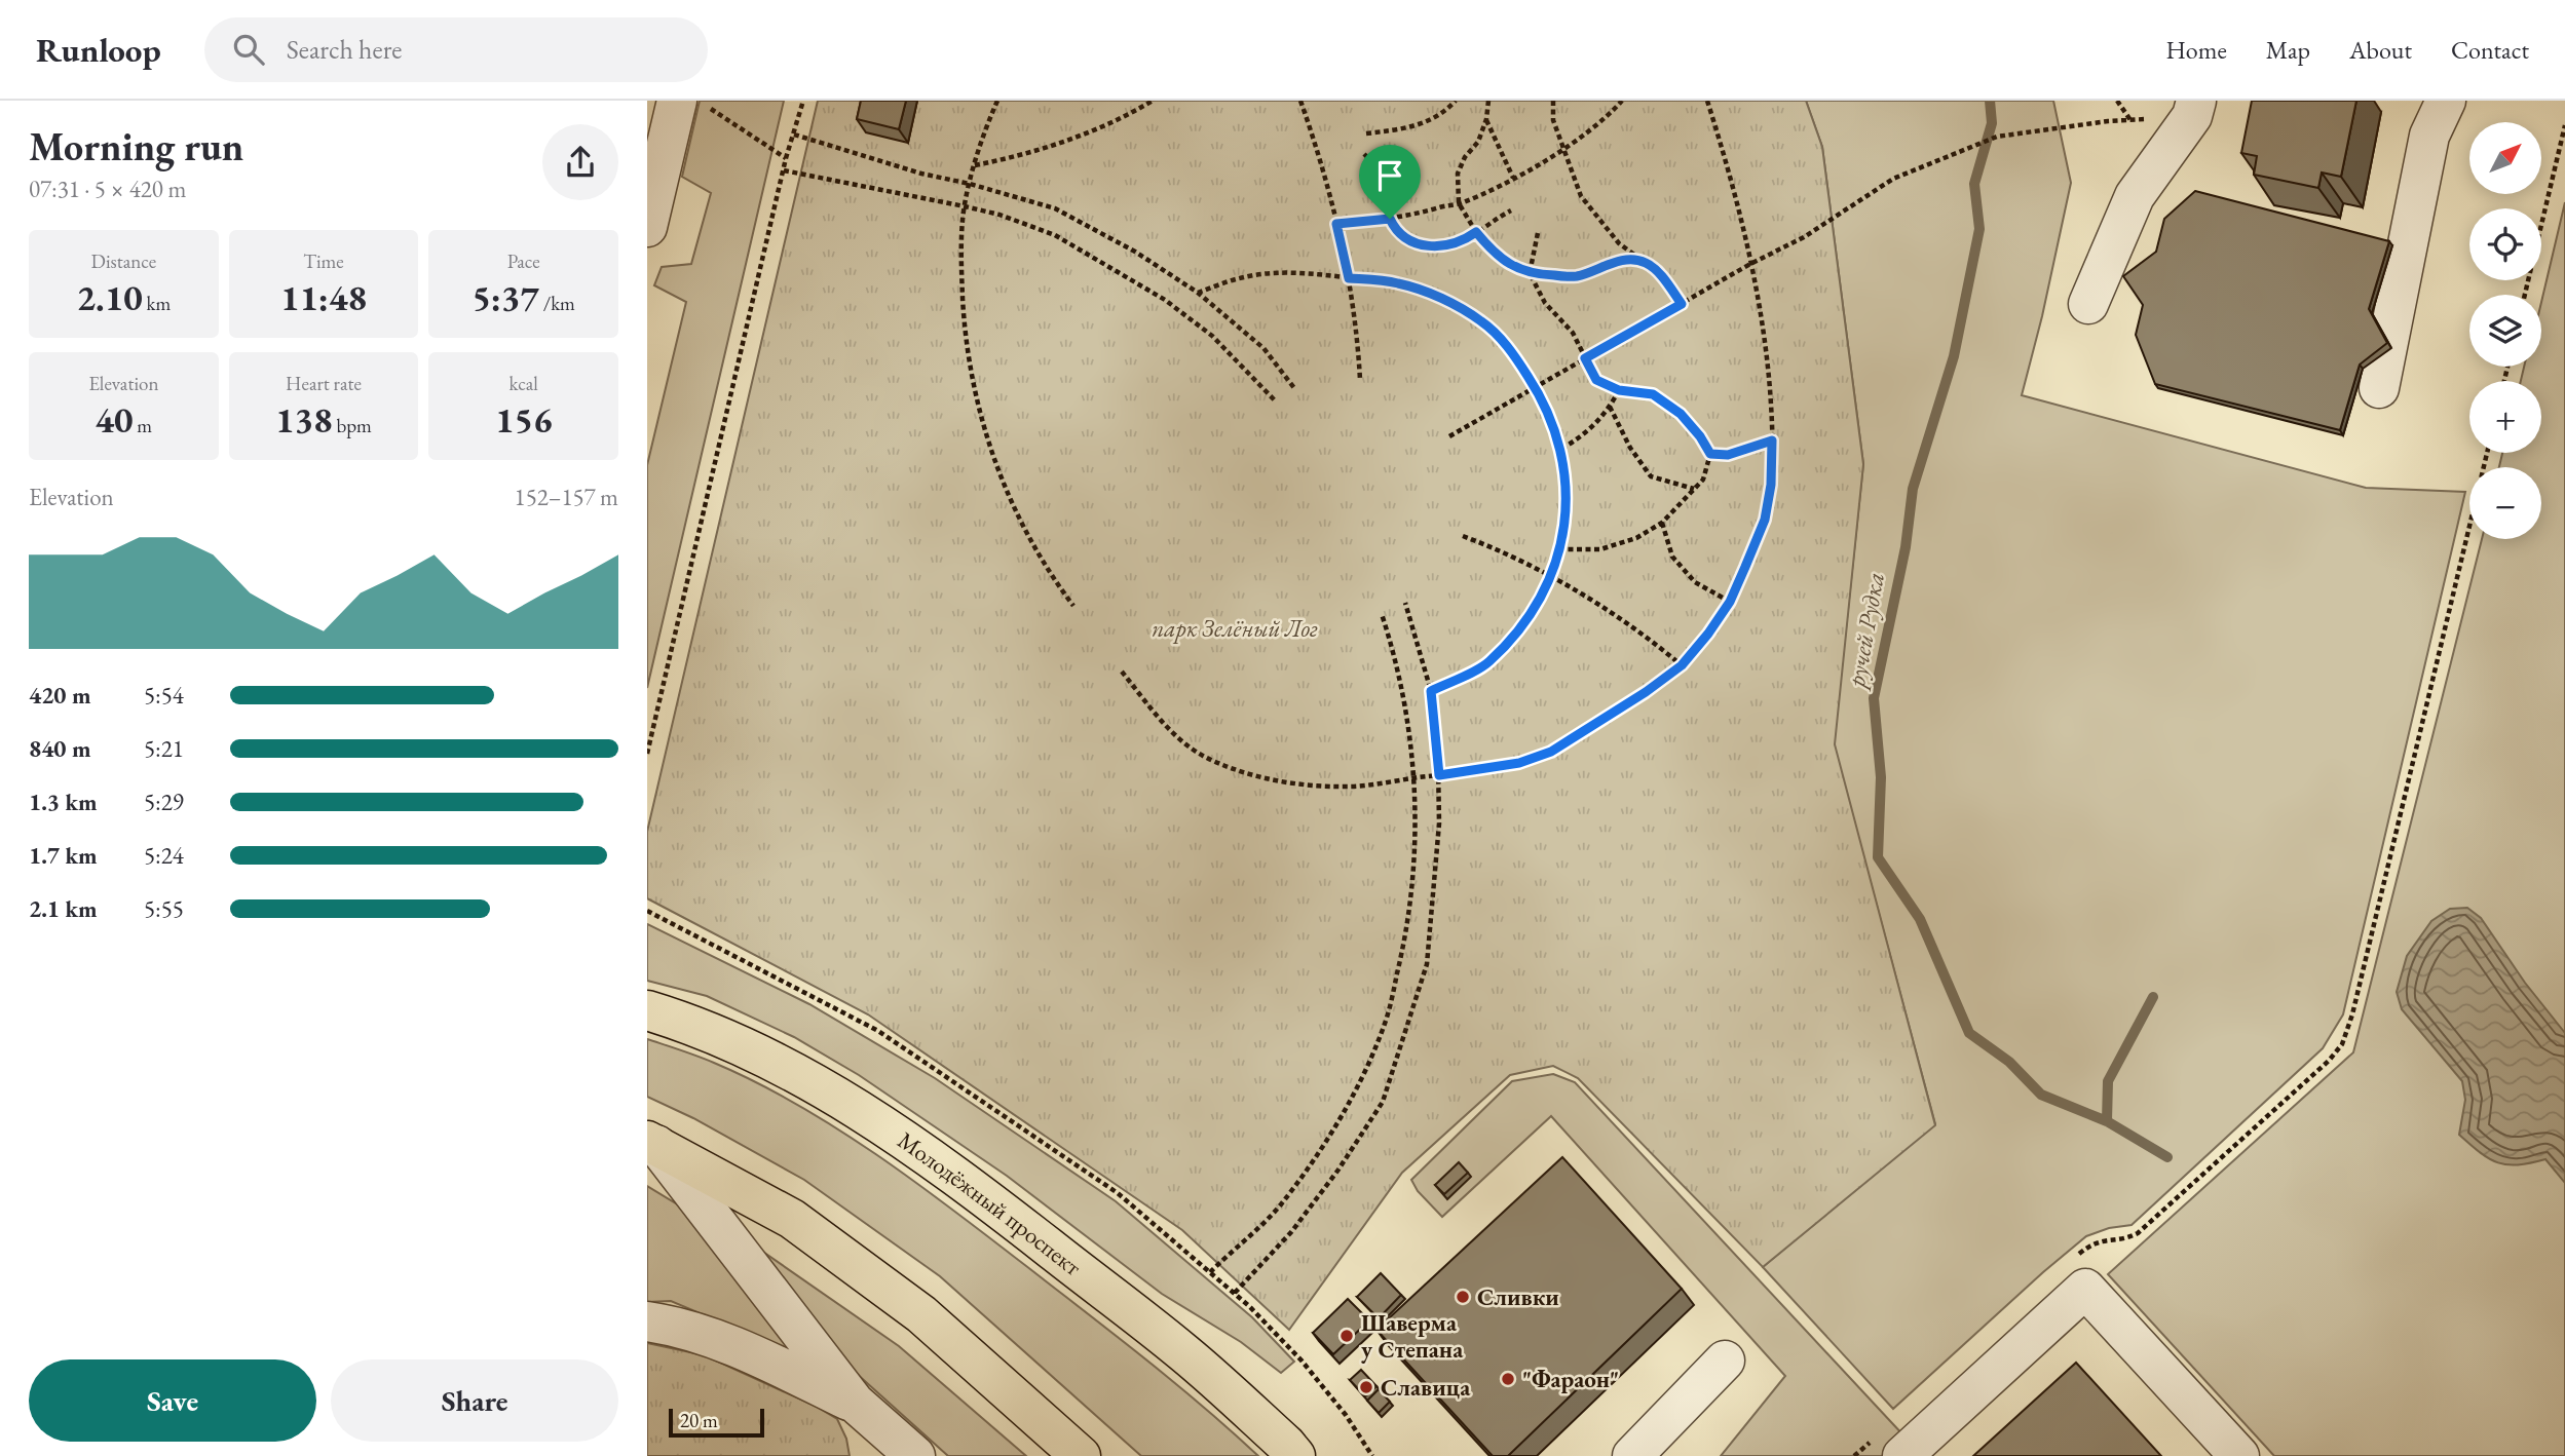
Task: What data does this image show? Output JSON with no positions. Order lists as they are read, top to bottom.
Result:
{
  "streets": {
    "main road": ["Молодёжный проспект"]
  },
  "water": ["ручей Рудка"],
  "parks": ["парк Зелёный Лог"],
  "places": [
    "Сливки",
    "Шаверма у Степана",
    "\"Фараон\"",
    "Славица"
  ],
  "scale_bar": "20 m",
  "north": "top right",
  "page": {
    "header": "Runloop",
    "search": "Search here",
    "nav": [
      "Home",
      "Map",
      "About",
      "Contact"
    ],
    "heading": ["Morning run", "07:31 · 5 × 420 m"],
    "map_buttons": ["+", "−"],
    "stats": [
      ["Distance", "2.10 km"],
      ["Time", "11:48"],
      ["Pace", "5:37 /km"],
      ["Elevation", "40 m"],
      ["Heart rate", "138 bpm"],
      ["kcal", "156"]
    ],
    "chart": ["Elevation", "152–157 m"],
    "list": [
      {
        "name": "420 m",
        "note": "5:54"
      },
      {
        "name": "840 m",
        "note": "5:21"
      },
      {
        "name": "1.3 km",
        "note": "5:29"
      },
      {
        "name": "1.7 km",
        "note": "5:24"
      },
      {
        "name": "2.1 km",
        "note": "5:55"
      }
    ],
    "buttons": ["Save", "Share"],
    "scale": "20 m"
  }
}
